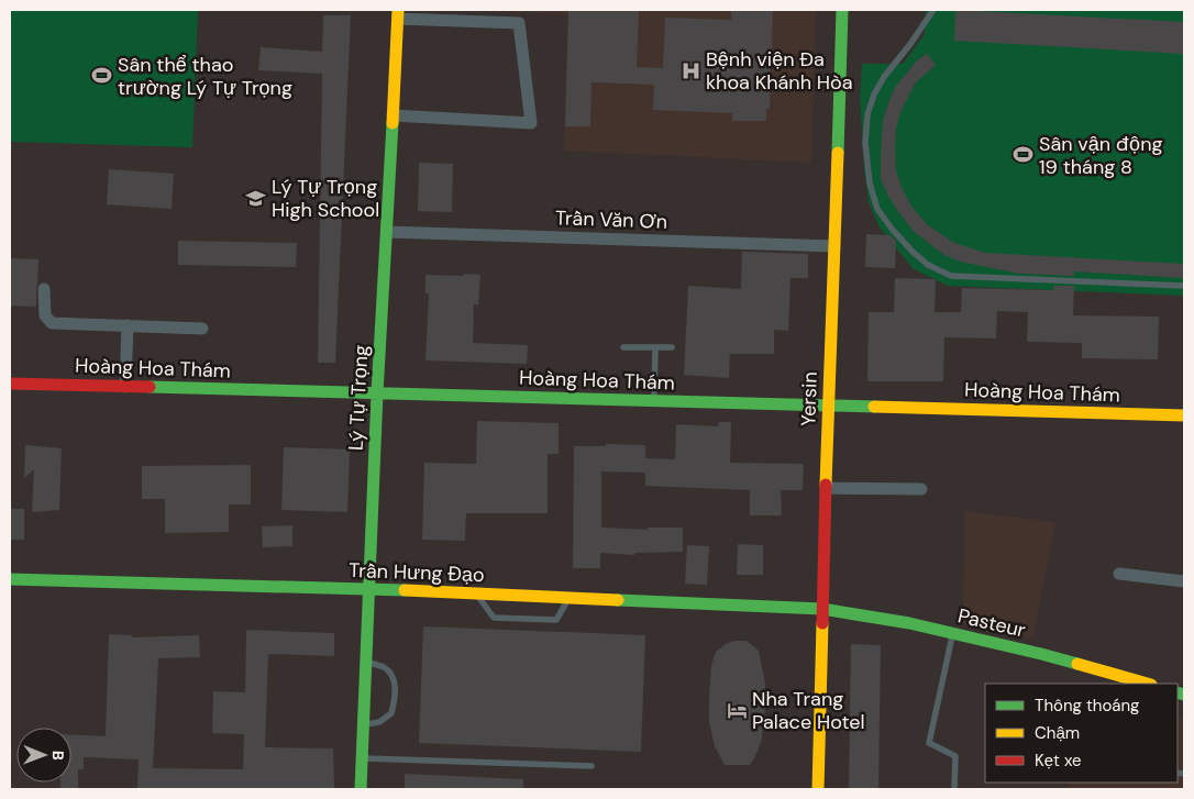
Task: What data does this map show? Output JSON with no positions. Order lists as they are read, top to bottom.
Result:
{
  "streets": {
    "street": [
      "Trần Văn Ơn",
      "Hoàng Hoa Thám",
      "Lý Tự Trọng",
      "Yersin",
      "Trần Hưng Đạo",
      "Pasteur"
    ]
  },
  "crossings": [
    ["Trần Văn Ơn", "Lý Tự Trọng"],
    ["Trần Văn Ơn", "Yersin"],
    ["Hoàng Hoa Thám", "Lý Tự Trọng"],
    ["Hoàng Hoa Thám", "Yersin"],
    ["Lý Tự Trọng", "Trần Hưng Đạo"],
    ["Yersin", "Trần Hưng Đạo"],
    ["Yersin", "Pasteur"],
    ["Trần Hưng Đạo", "Pasteur"]
  ],
  "places": {
    "hospital": ["Bệnh viện Đa khoa Khánh Hòa"],
    "sports": ["Sân thể thao trường Lý Tự Trọng", "Sân vận động 19 tháng 8"],
    "school or university": ["Lý Tự Trọng High School"],
    "hotel": ["Nha Trang Palace Hotel"]
  },
  "legend": ["Thông thoáng", "Chậm", "Kẹt xe"],
  "north": "right"
}
